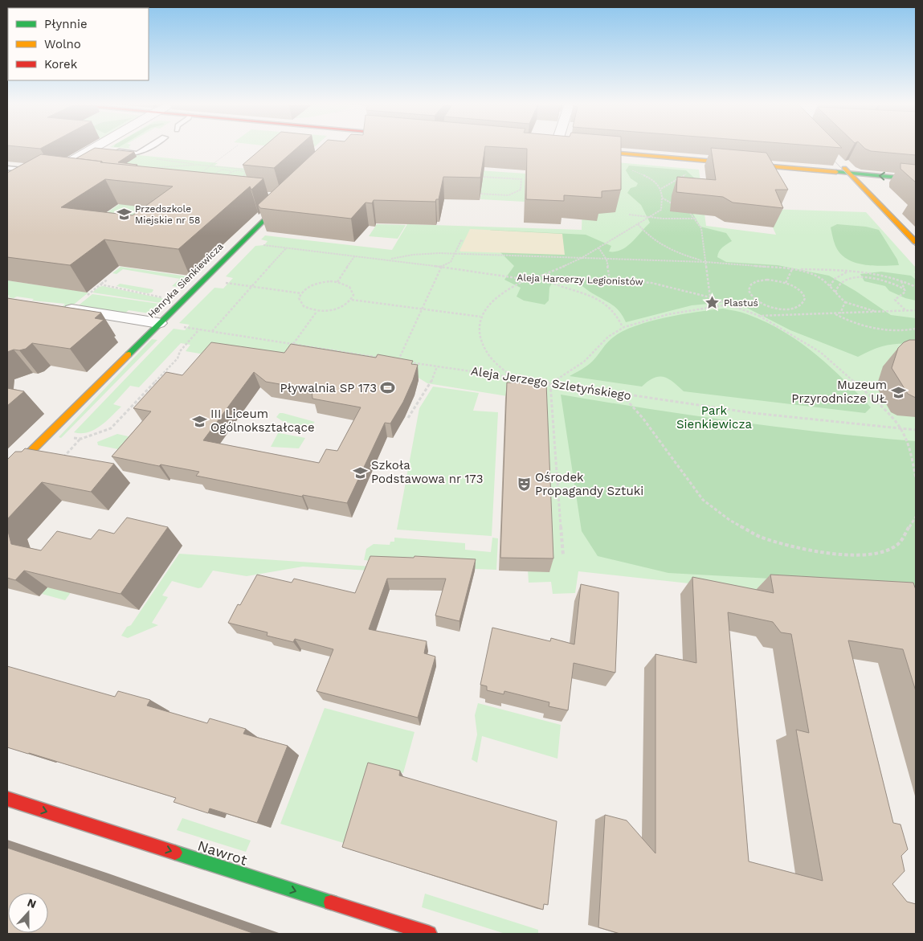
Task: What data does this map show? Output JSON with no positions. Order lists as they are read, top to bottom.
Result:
{
  "streets": {
    "street": ["Henryka Sienkiewicza", "Nawrot"],
    "path": ["Aleja Harcerzy Legionistów", "Aleja Jerzego Szletyńskiego"]
  },
  "crossings": [
    ["Aleja Harcerzy Legionistów", "Henryka Sienkiewicza"],
    ["Aleja Harcerzy Legionistów", "Aleja Jerzego Szletyńskiego"]
  ],
  "one_way": ["Nawrot"],
  "parks": ["Park Sienkiewicza"],
  "places": {
    "school or university": [
      "Przedszkole Miejskie nr 58",
      "Muzeum Przyrodnicze UŁ",
      "III Liceum Ogólnokształcące",
      "Szkoła Podstawowa nr 173"
    ],
    "place": ["Plastuś"],
    "sports": ["Pływalnia SP 173"],
    "theatre": ["Ośrodek Propagandy Sztuki"]
  },
  "legend": ["Płynnie", "Wolno", "Korek"],
  "north": "top"
}
